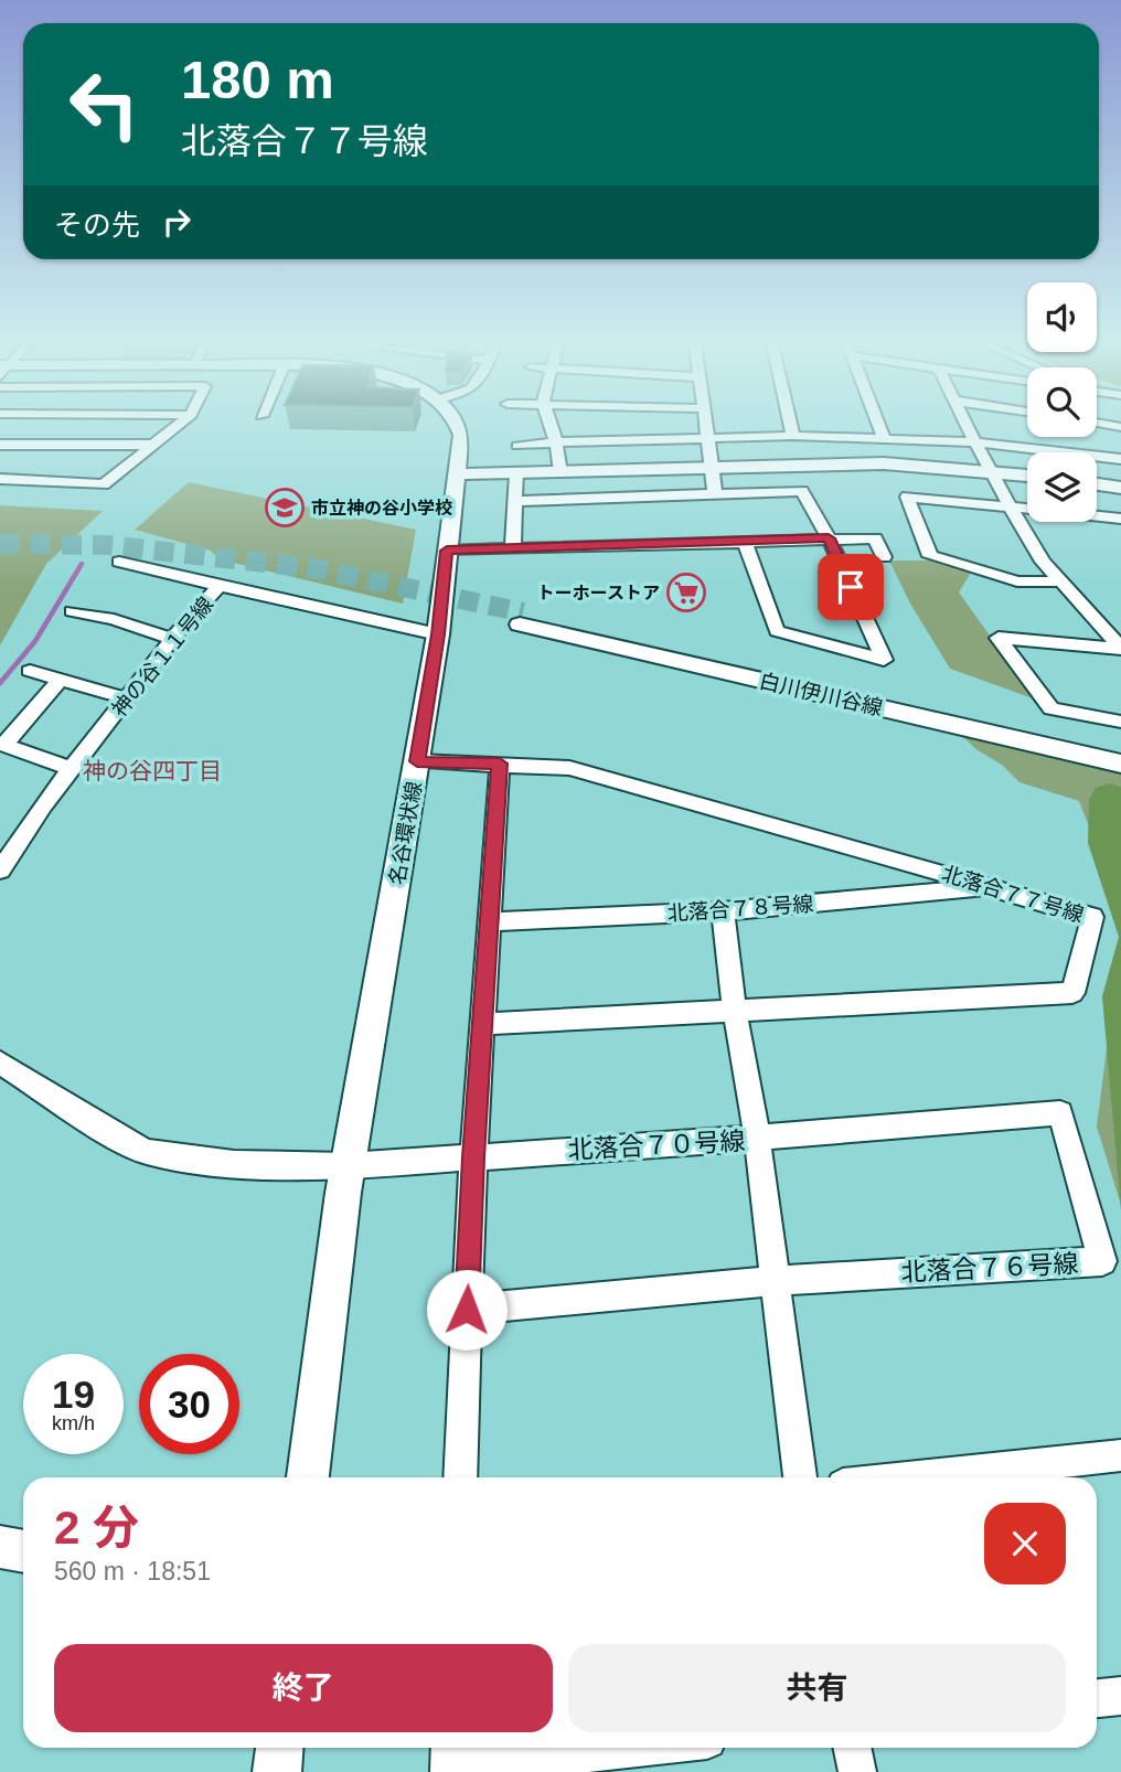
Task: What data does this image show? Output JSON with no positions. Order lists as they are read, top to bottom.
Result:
{
  "streets": {
    "street": [
      "神の谷１１号線",
      "白川伊川谷線",
      "名谷環状線",
      "北落合７７号線",
      "北落合７８号線",
      "北落合７０号線",
      "北落合７６号線"
    ]
  },
  "crossings": [
    ["神の谷１１号線", "名谷環状線"],
    ["名谷環状線", "北落合７７号線"],
    ["名谷環状線", "北落合７０号線"],
    ["北落合７７号線", "北落合７８号線"],
    ["北落合７０号線", "北落合７６号線"]
  ],
  "districts": ["神の谷四丁目"],
  "places": {
    "school or university": ["市立神の谷小学校"],
    "supermarket": ["トーホーストア"]
  },
  "page": {
    "turn": ["180 m", "北落合７７号線"],
    "then": "その先",
    "speed": "19 km/h",
    "limit": "30",
    "heading": ["2 分", "560 m · 18:51"],
    "buttons": ["終了", "共有"]
  }
}
